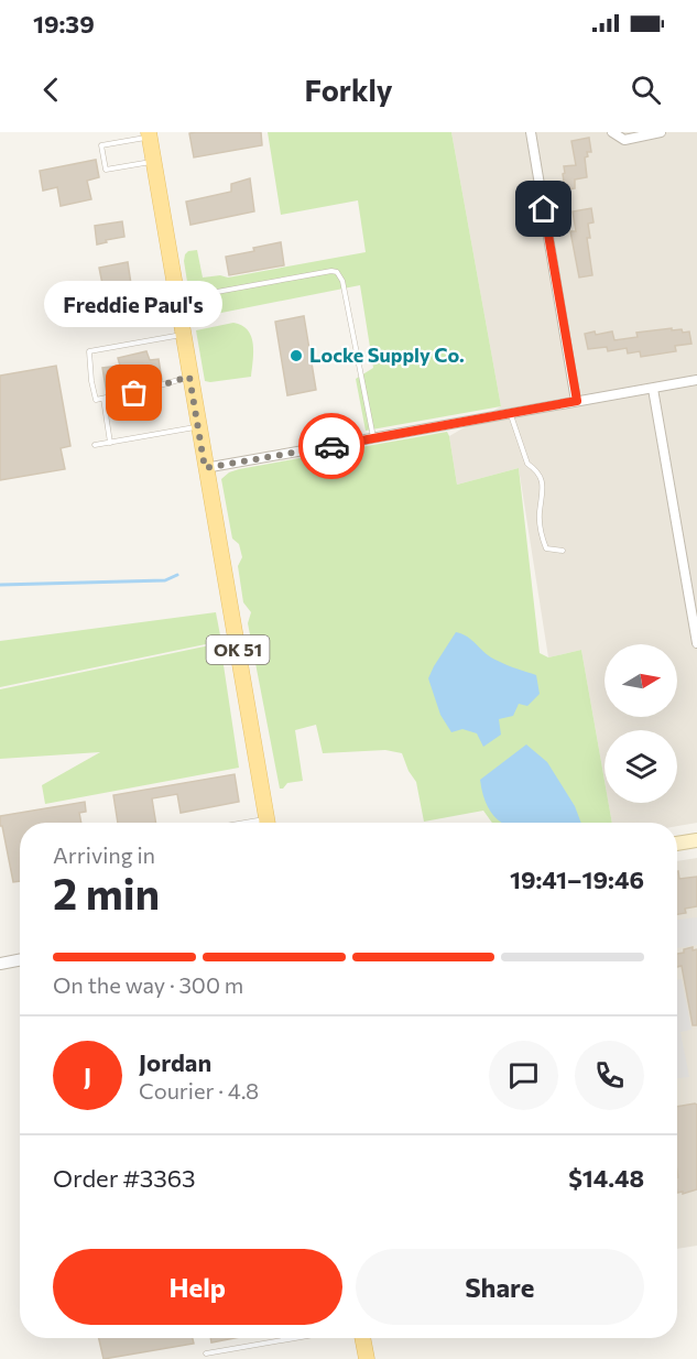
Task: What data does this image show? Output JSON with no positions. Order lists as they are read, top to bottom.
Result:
{
  "streets": {
    "main road": ["OK 51"]
  },
  "places": ["Locke Supply Co.", "Freddie Paul's"],
  "north": "right",
  "page": {
    "status": "19:39",
    "header": "Forkly",
    "bubble": "Freddie Paul's",
    "heading": ["2 min", "Arriving in", "19:41–19:46"],
    "panel": [
      "Jordan",
      "Courier · 4.8",
      "Order #3363",
      "$14.48"
    ],
    "bar": "On the way · 300 m",
    "round": "J",
    "buttons": ["Help", "Share"]
  }
}
